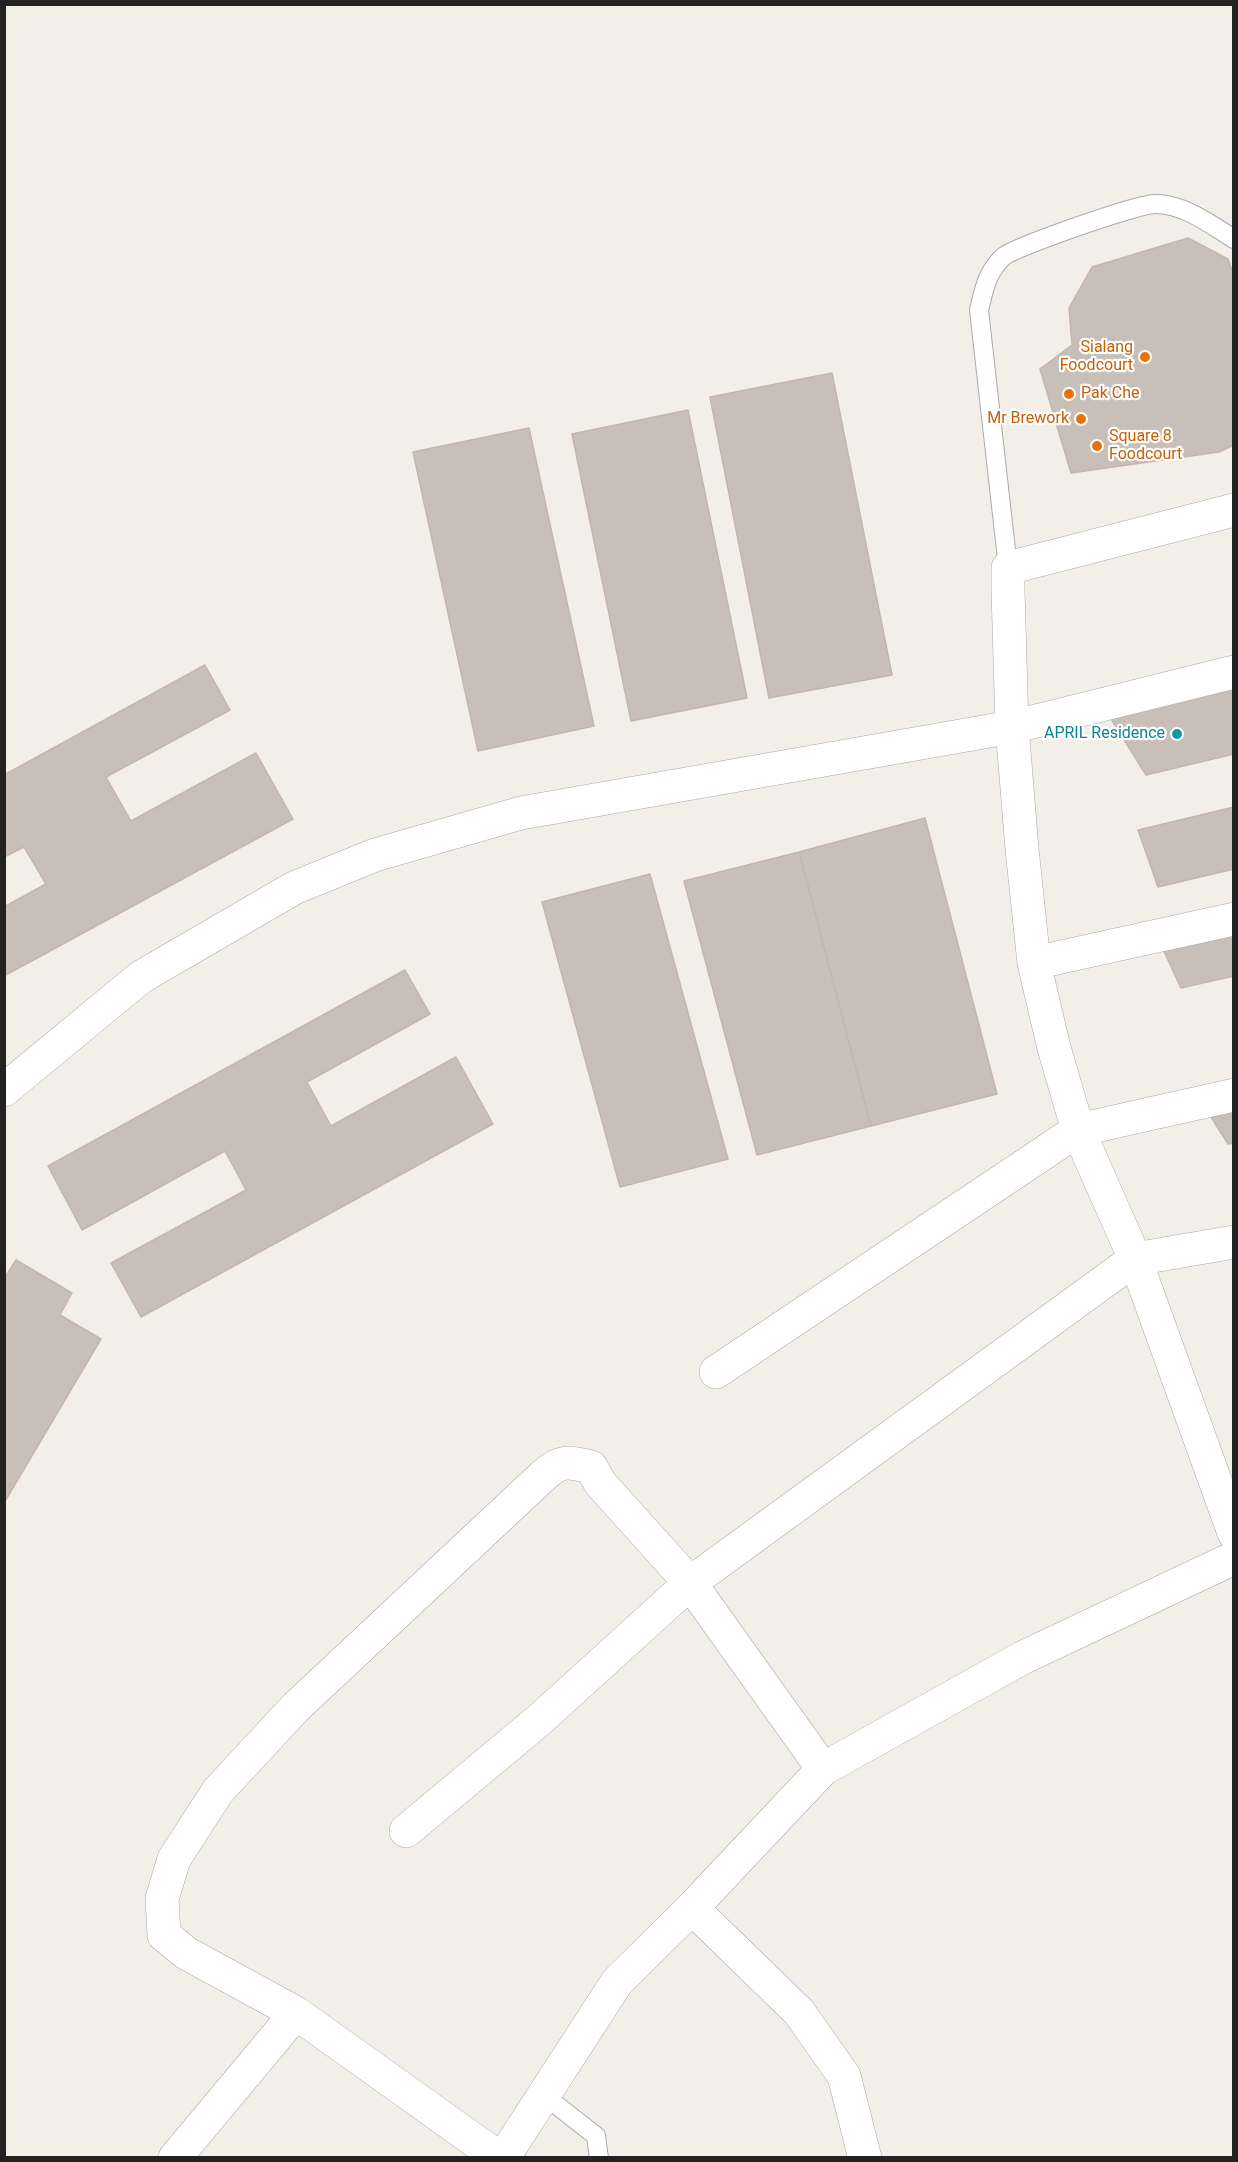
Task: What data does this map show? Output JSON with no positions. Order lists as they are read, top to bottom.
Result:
{
  "places": [
    "Sialang Foodcourt",
    "Pak Che",
    "Mr Brework",
    "Square 8 Foodcourt",
    "APRIL Residence"
  ]
}
